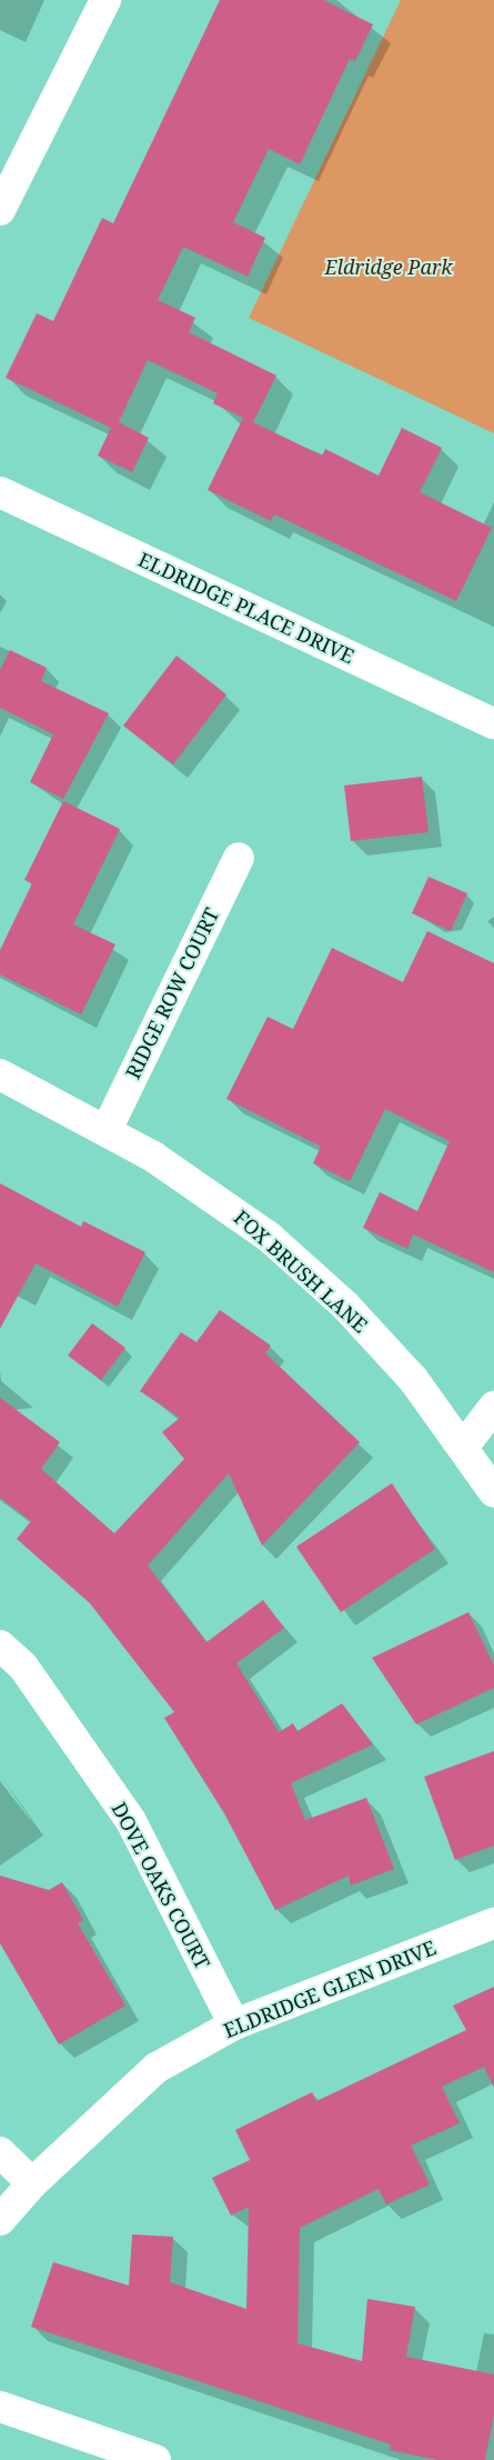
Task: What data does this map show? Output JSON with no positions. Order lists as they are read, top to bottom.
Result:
{
  "streets": {
    "street": [
      "ELDRIDGE PLACE DRIVE",
      "RIDGE ROW COURT",
      "FOX BRUSH LANE",
      "DOVE OAKS COURT",
      "ELDRIDGE GLEN DRIVE"
    ]
  },
  "crossings": [
    ["RIDGE ROW COURT", "FOX BRUSH LANE"],
    ["DOVE OAKS COURT", "ELDRIDGE GLEN DRIVE"]
  ],
  "parks": ["Eldridge Park"]
}
